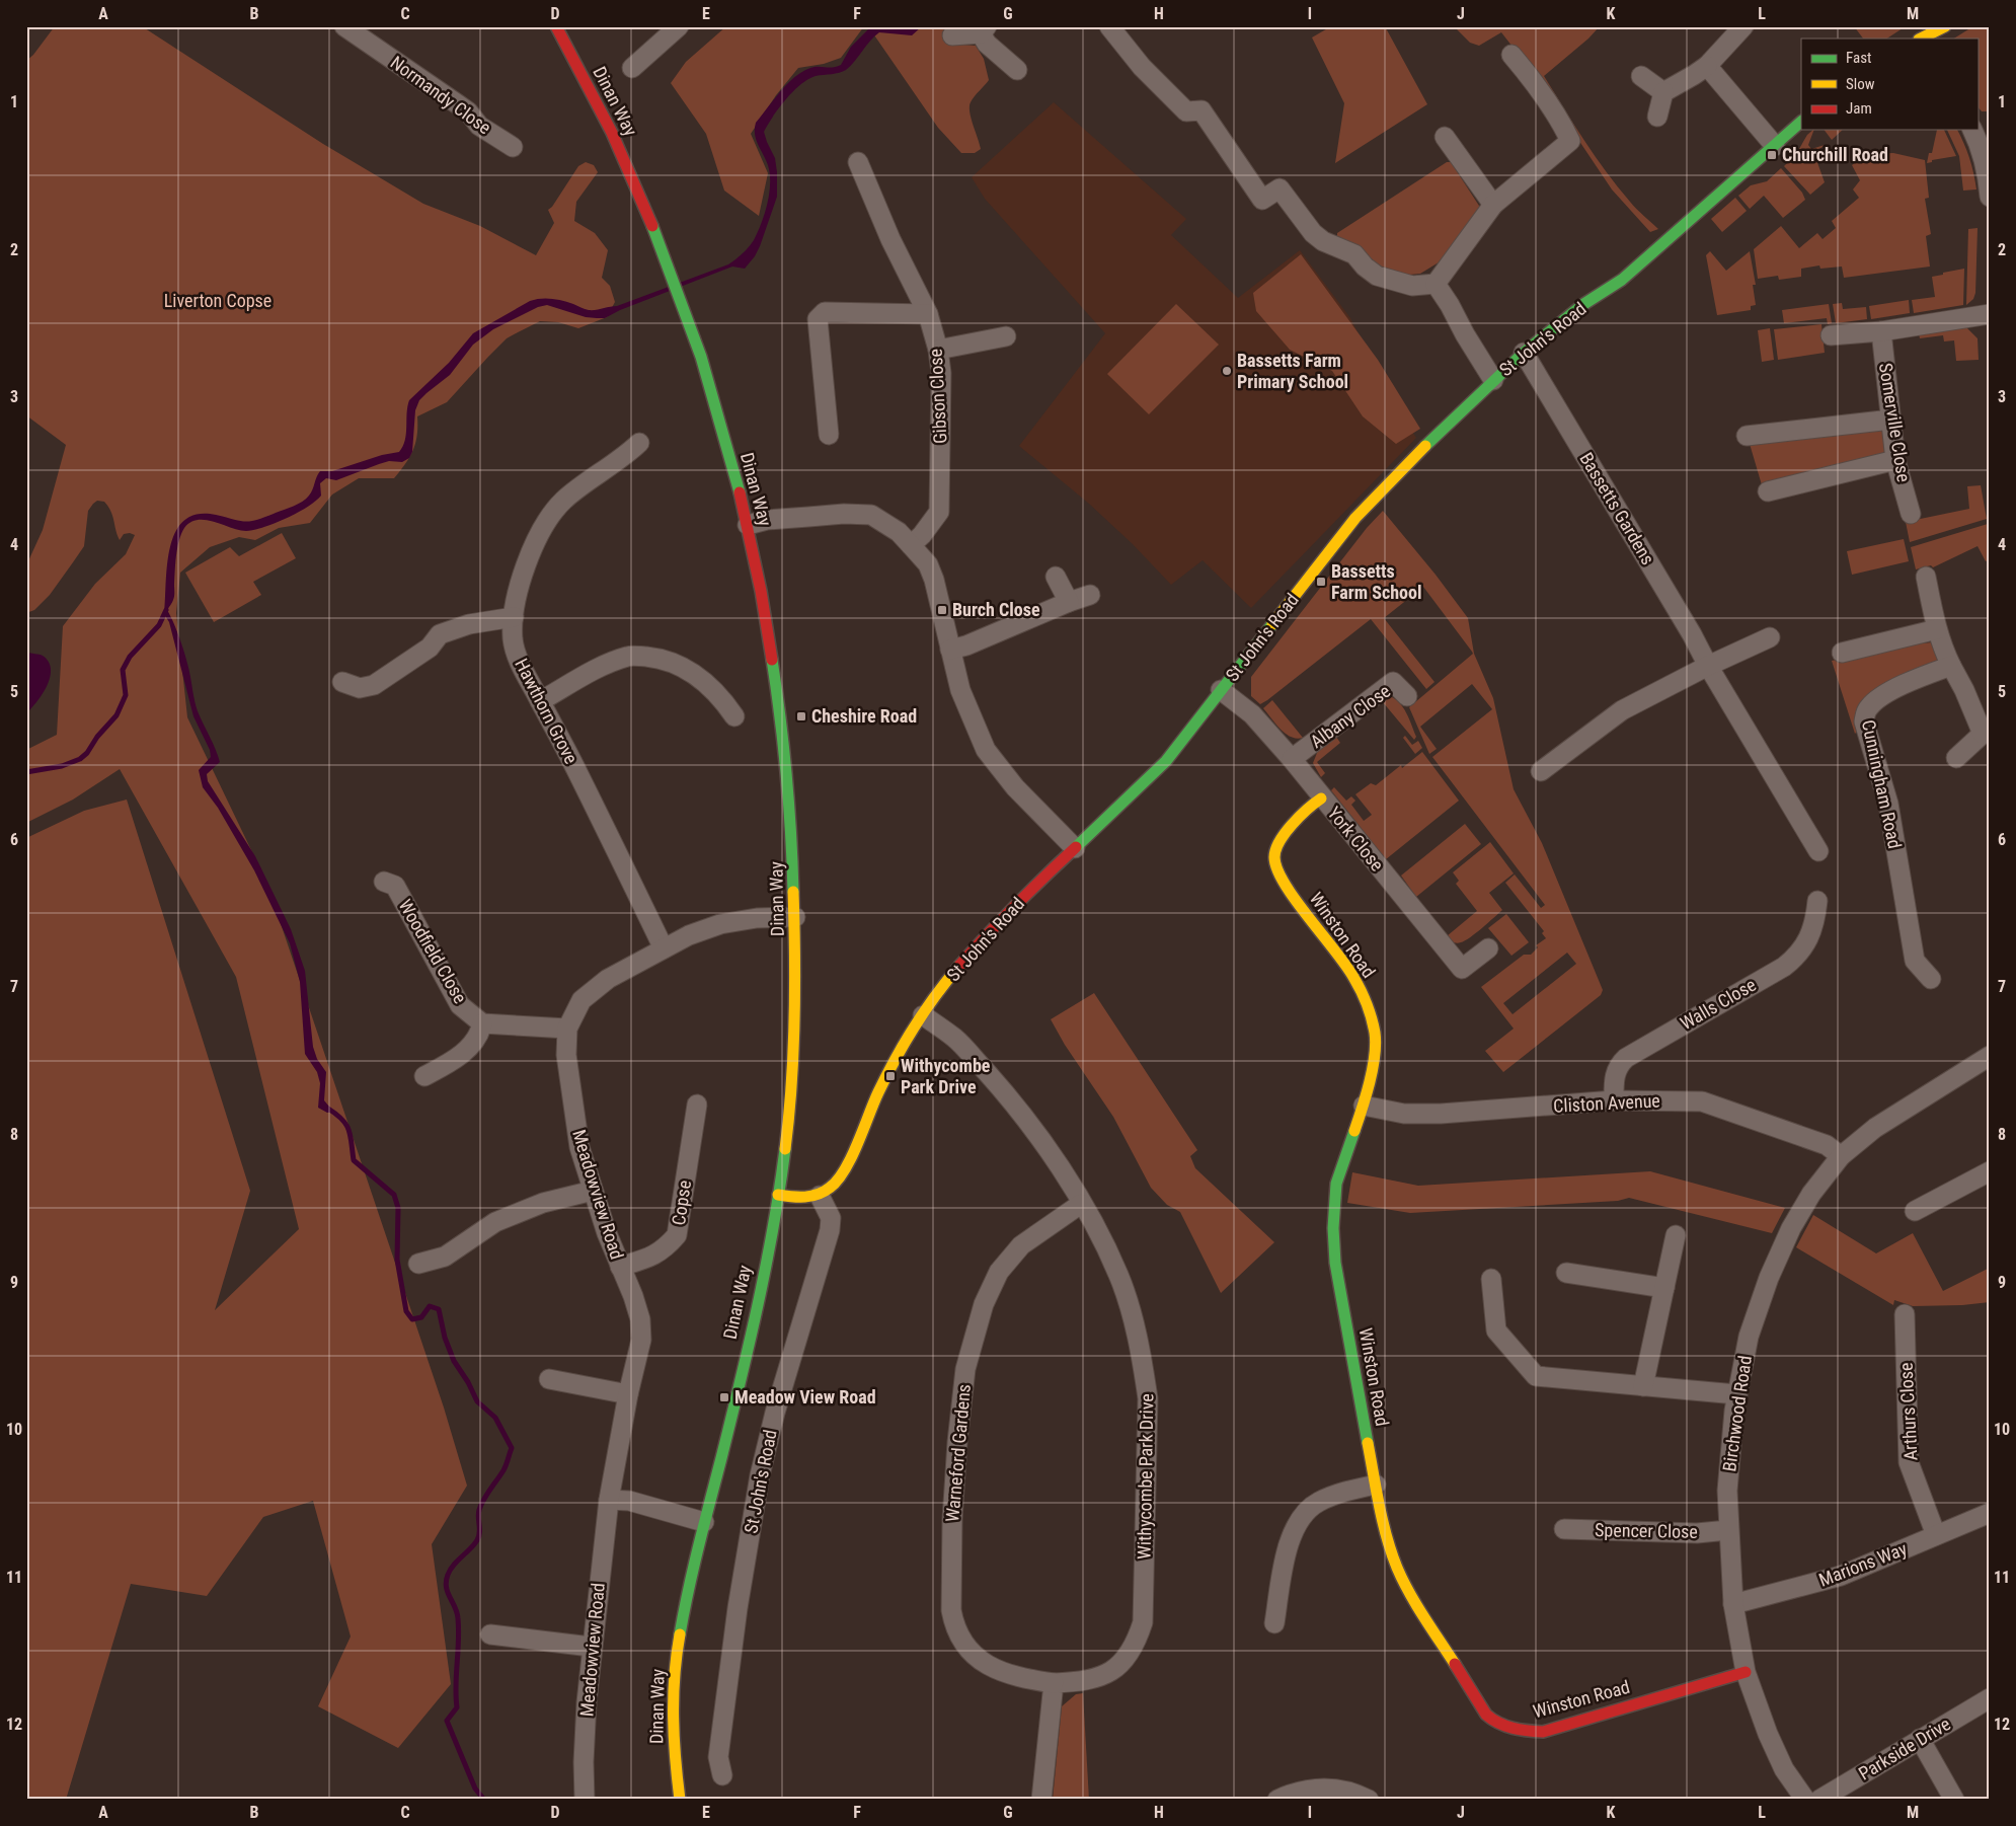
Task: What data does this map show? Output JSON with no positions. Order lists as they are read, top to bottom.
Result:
{
  "streets": {
    "street": [
      "Normandy Close",
      "Dinan Way",
      "St John's Road",
      "Gibson Close",
      "Somerville Close",
      "Bassetts Gardens",
      "Hawthorn Grove",
      "Albany Close",
      "Cunningham Road",
      "York Close",
      "Winston Road",
      "Woodfield Close",
      "Walls Close",
      "Cliston Avenue",
      "Meadowview Road",
      "Copse",
      "Arthurs Close",
      "Birchwood Road",
      "Warneford Gardens",
      "Withycombe Park Drive",
      "Spencer Close",
      "Marions Way",
      "Parkside Drive"
    ]
  },
  "crossings": [
    ["Dinan Way", "Meadowview Road"],
    ["St John's Road", "Bassetts Gardens"],
    ["St John's Road", "York Close"],
    ["St John's Road", "Withycombe Park Drive"],
    ["Hawthorn Grove", "Meadowview Road"],
    ["Albany Close", "York Close"],
    ["York Close", "Winston Road"],
    ["Winston Road", "Cliston Avenue"],
    ["Winston Road", "Birchwood Road"],
    ["Walls Close", "Cliston Avenue"],
    ["Cliston Avenue", "Birchwood Road"],
    ["Meadowview Road", "Copse"],
    ["Arthurs Close", "Marions Way"],
    ["Birchwood Road", "Spencer Close"],
    ["Birchwood Road", "Marions Way"],
    ["Warneford Gardens", "Withycombe Park Drive"]
  ],
  "parks": ["Liverton Copse"],
  "places": {
    "transit": [
      "Churchill Road",
      "Bassetts Farm School",
      "Burch Close",
      "Cheshire Road",
      "Withycombe Park Drive",
      "Meadow View Road"
    ],
    "other": ["Bassetts Farm Primary School"]
  },
  "legend": ["Fast", "Slow", "Jam"],
  "grid": {
    "columns": [
      "A",
      "B",
      "C",
      "D",
      "E",
      "F",
      "G",
      "H",
      "I",
      "J",
      "K",
      "L",
      "M"
    ],
    "rows": [
      "1",
      "2",
      "3",
      "4",
      "5",
      "6",
      "7",
      "8",
      "9",
      "10",
      "11",
      "12"
    ]
  }
}
